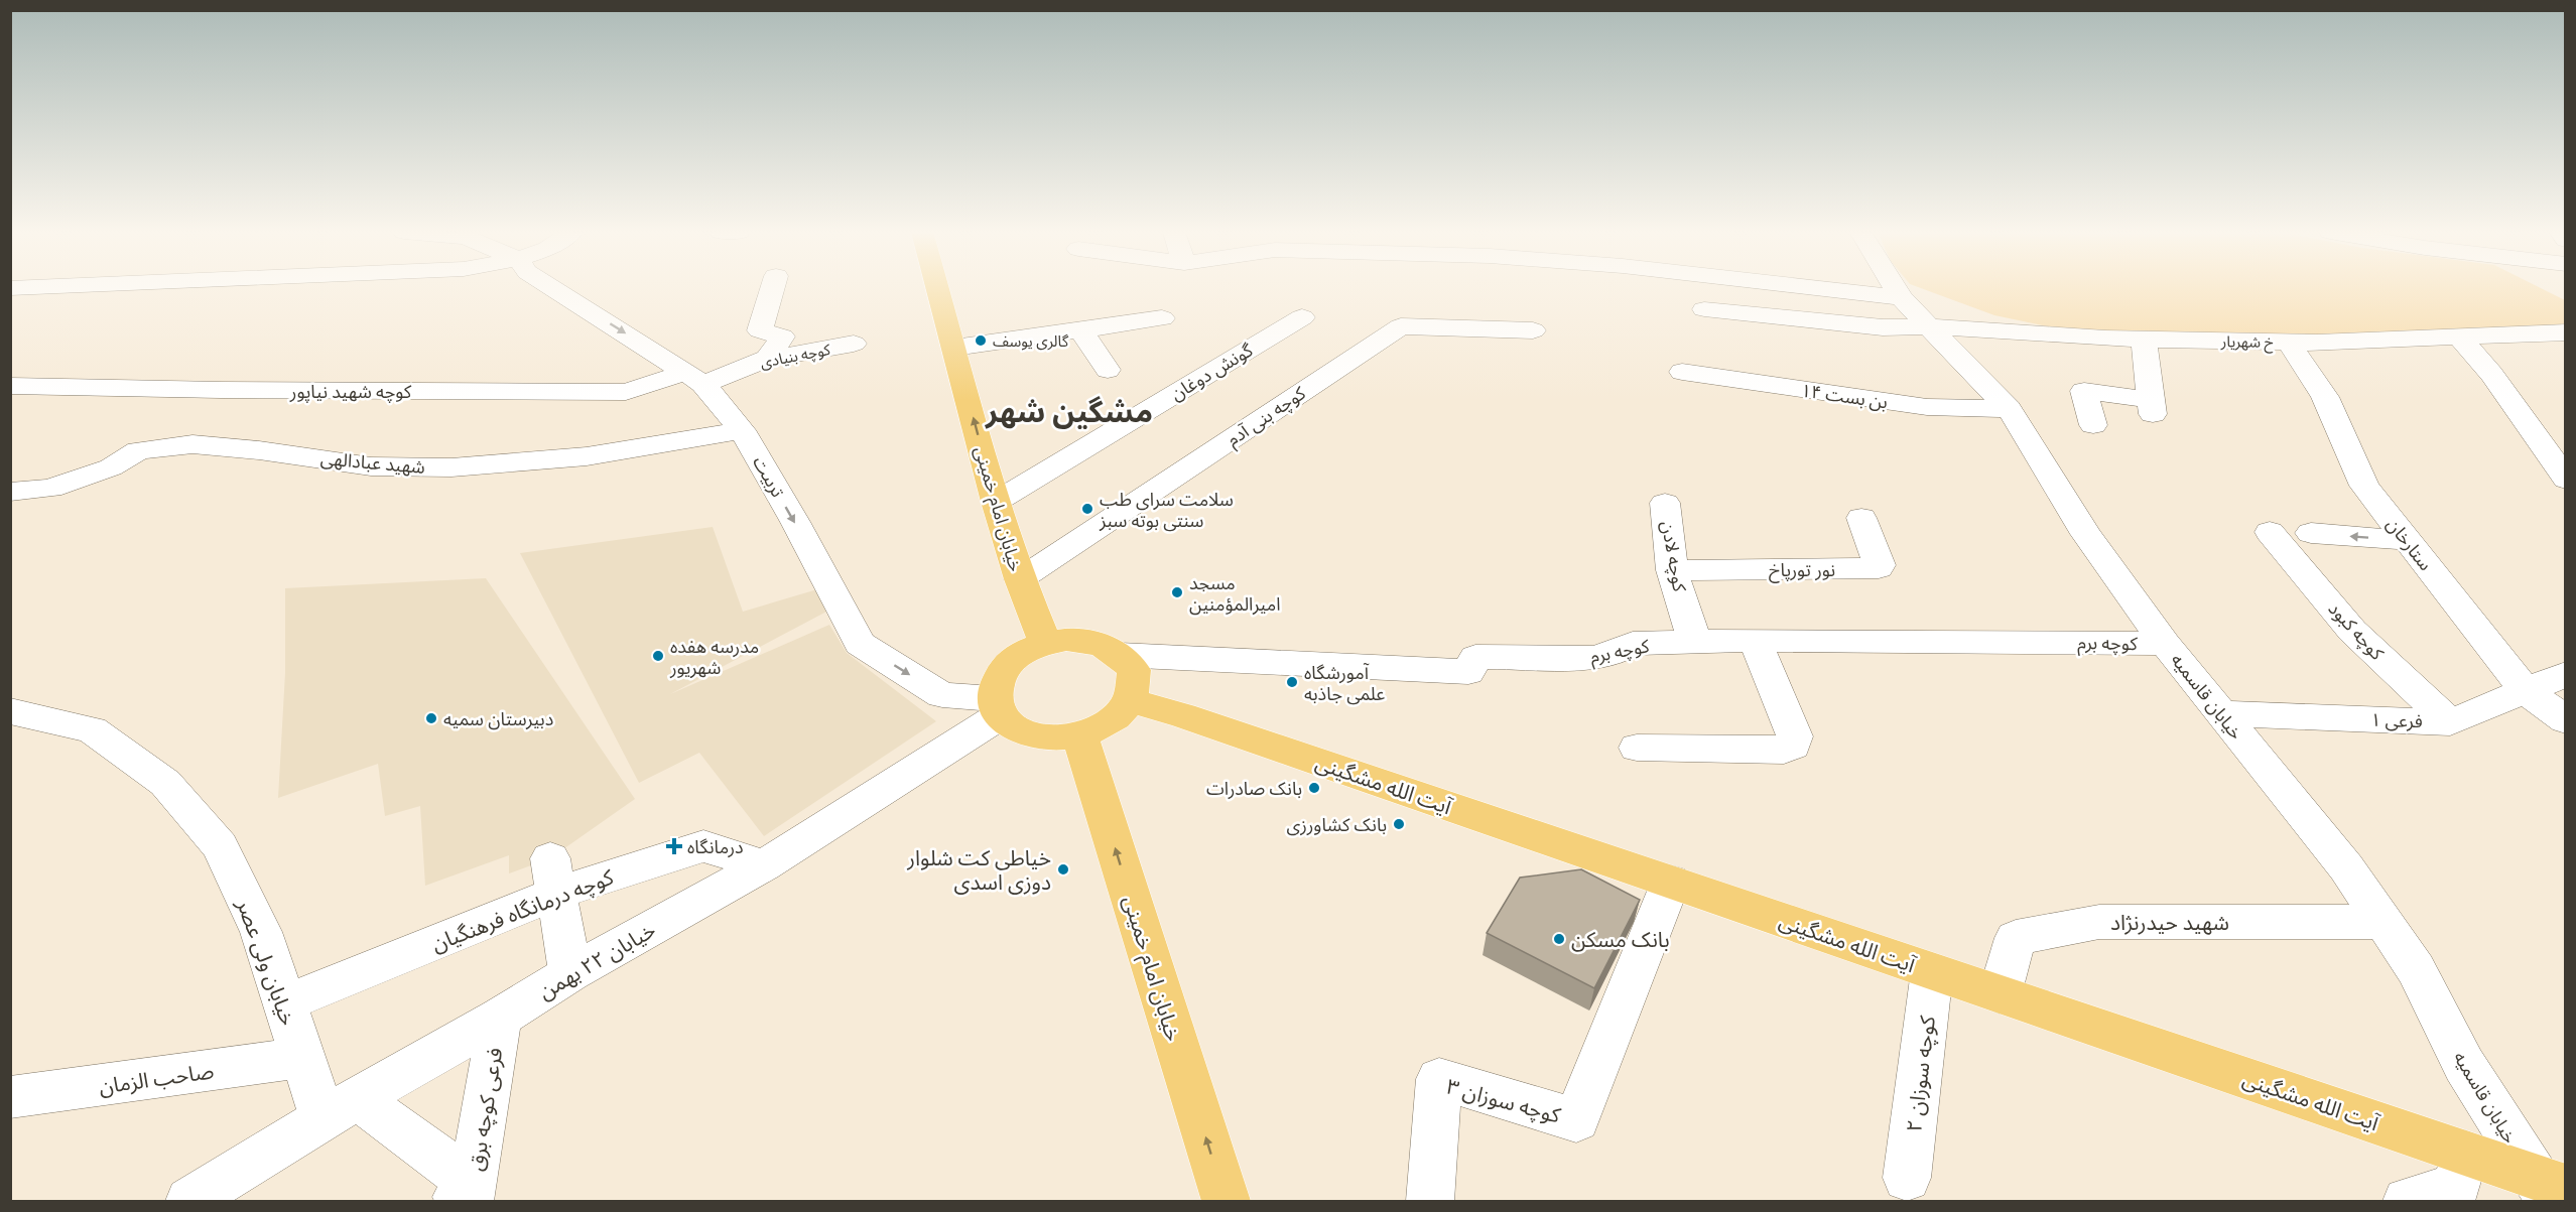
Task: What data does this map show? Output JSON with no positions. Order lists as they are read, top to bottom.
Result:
{
  "streets": {
    "main road": ["خیابان امام خمینی", "آیت الله مشگینی"],
    "street": [
      "خ شهریار",
      "کوچه بنیادی",
      "گونش دوغان",
      "کوچه شهید نیاپور",
      "بن بست ۱۴",
      "کوچه بنی آدم",
      "شهید عبادالهی",
      "تربیت",
      "ستارخان",
      "کوچه لادن",
      "نور تورپاخ",
      "کوچه کبود",
      "کوچه برم",
      "خیابان قاسمیه",
      "فرعی ۱",
      "کوچه درمانگاه فرهنگیان",
      "شهید حیدرنژاد",
      "خیابان ۲۲ بهمن",
      "خیابان ولی عصر",
      "کوچه سوزان ۲",
      "صاحب الزمان",
      "کوچه سوزان ۳",
      "فرعی کوچه برق"
    ]
  },
  "crossings": [
    ["خ شهریار", "ستارخان"],
    ["خ شهریار", "خیابان قاسمیه"],
    ["کوچه بنیادی", "کوچه شهید نیاپور"],
    ["کوچه بنیادی", "تربیت"],
    ["گونش دوغان", "خیابان امام خمینی"],
    ["کوچه شهید نیاپور", "تربیت"],
    ["بن بست ۱۴", "خیابان قاسمیه"],
    ["کوچه بنی آدم", "خیابان امام خمینی"],
    ["شهید عبادالهی", "تربیت"],
    ["تربیت", "خیابان امام خمینی"],
    ["تربیت", "کوچه برم"],
    ["تربیت", "آیت الله مشگینی"],
    ["تربیت", "خیابان ۲۲ بهمن"],
    ["خیابان امام خمینی", "کوچه برم"],
    ["خیابان امام خمینی", "آیت الله مشگینی"],
    ["خیابان امام خمینی", "خیابان ۲۲ بهمن"],
    ["ستارخان", "فرعی ۱"],
    ["کوچه لادن", "نور تورپاخ"],
    ["کوچه لادن", "کوچه برم"],
    ["کوچه کبود", "فرعی ۱"],
    ["کوچه برم", "خیابان قاسمیه"],
    ["کوچه برم", "آیت الله مشگینی"],
    ["کوچه برم", "خیابان ۲۲ بهمن"],
    ["خیابان قاسمیه", "فرعی ۱"],
    ["خیابان قاسمیه", "آیت الله مشگینی"],
    ["خیابان قاسمیه", "شهید حیدرنژاد"],
    ["آیت الله مشگینی", "شهید حیدرنژاد"],
    ["آیت الله مشگینی", "خیابان ۲۲ بهمن"],
    ["آیت الله مشگینی", "کوچه سوزان ۲"],
    ["آیت الله مشگینی", "کوچه سوزان ۳"],
    ["کوچه درمانگاه فرهنگیان", "خیابان ۲۲ بهمن"],
    ["کوچه درمانگاه فرهنگیان", "خیابان ولی عصر"],
    ["خیابان ۲۲ بهمن", "خیابان ولی عصر"],
    ["خیابان ۲۲ بهمن", "فرعی کوچه برق"],
    ["خیابان ولی عصر", "صاحب الزمان"]
  ],
  "one_way": ["تربیت", "خیابان امام خمینی"],
  "districts": ["مشگین شهر"],
  "places": {
    "other": [
      "گالری یوسف",
      "سلامت سرای طب سنتی بوته سبز",
      "مسجد امیرالمؤمنین",
      "مدرسه هفده شهریور",
      "آمورشگاه علمی جاذبه",
      "دبیرستان سمیه",
      "بانک صادرات",
      "بانک کشاورزی",
      "خیاطی کت شلوار دوزی اسدی",
      "بانک مسکن"
    ],
    "health": ["درمانگاه"]
  }
}
